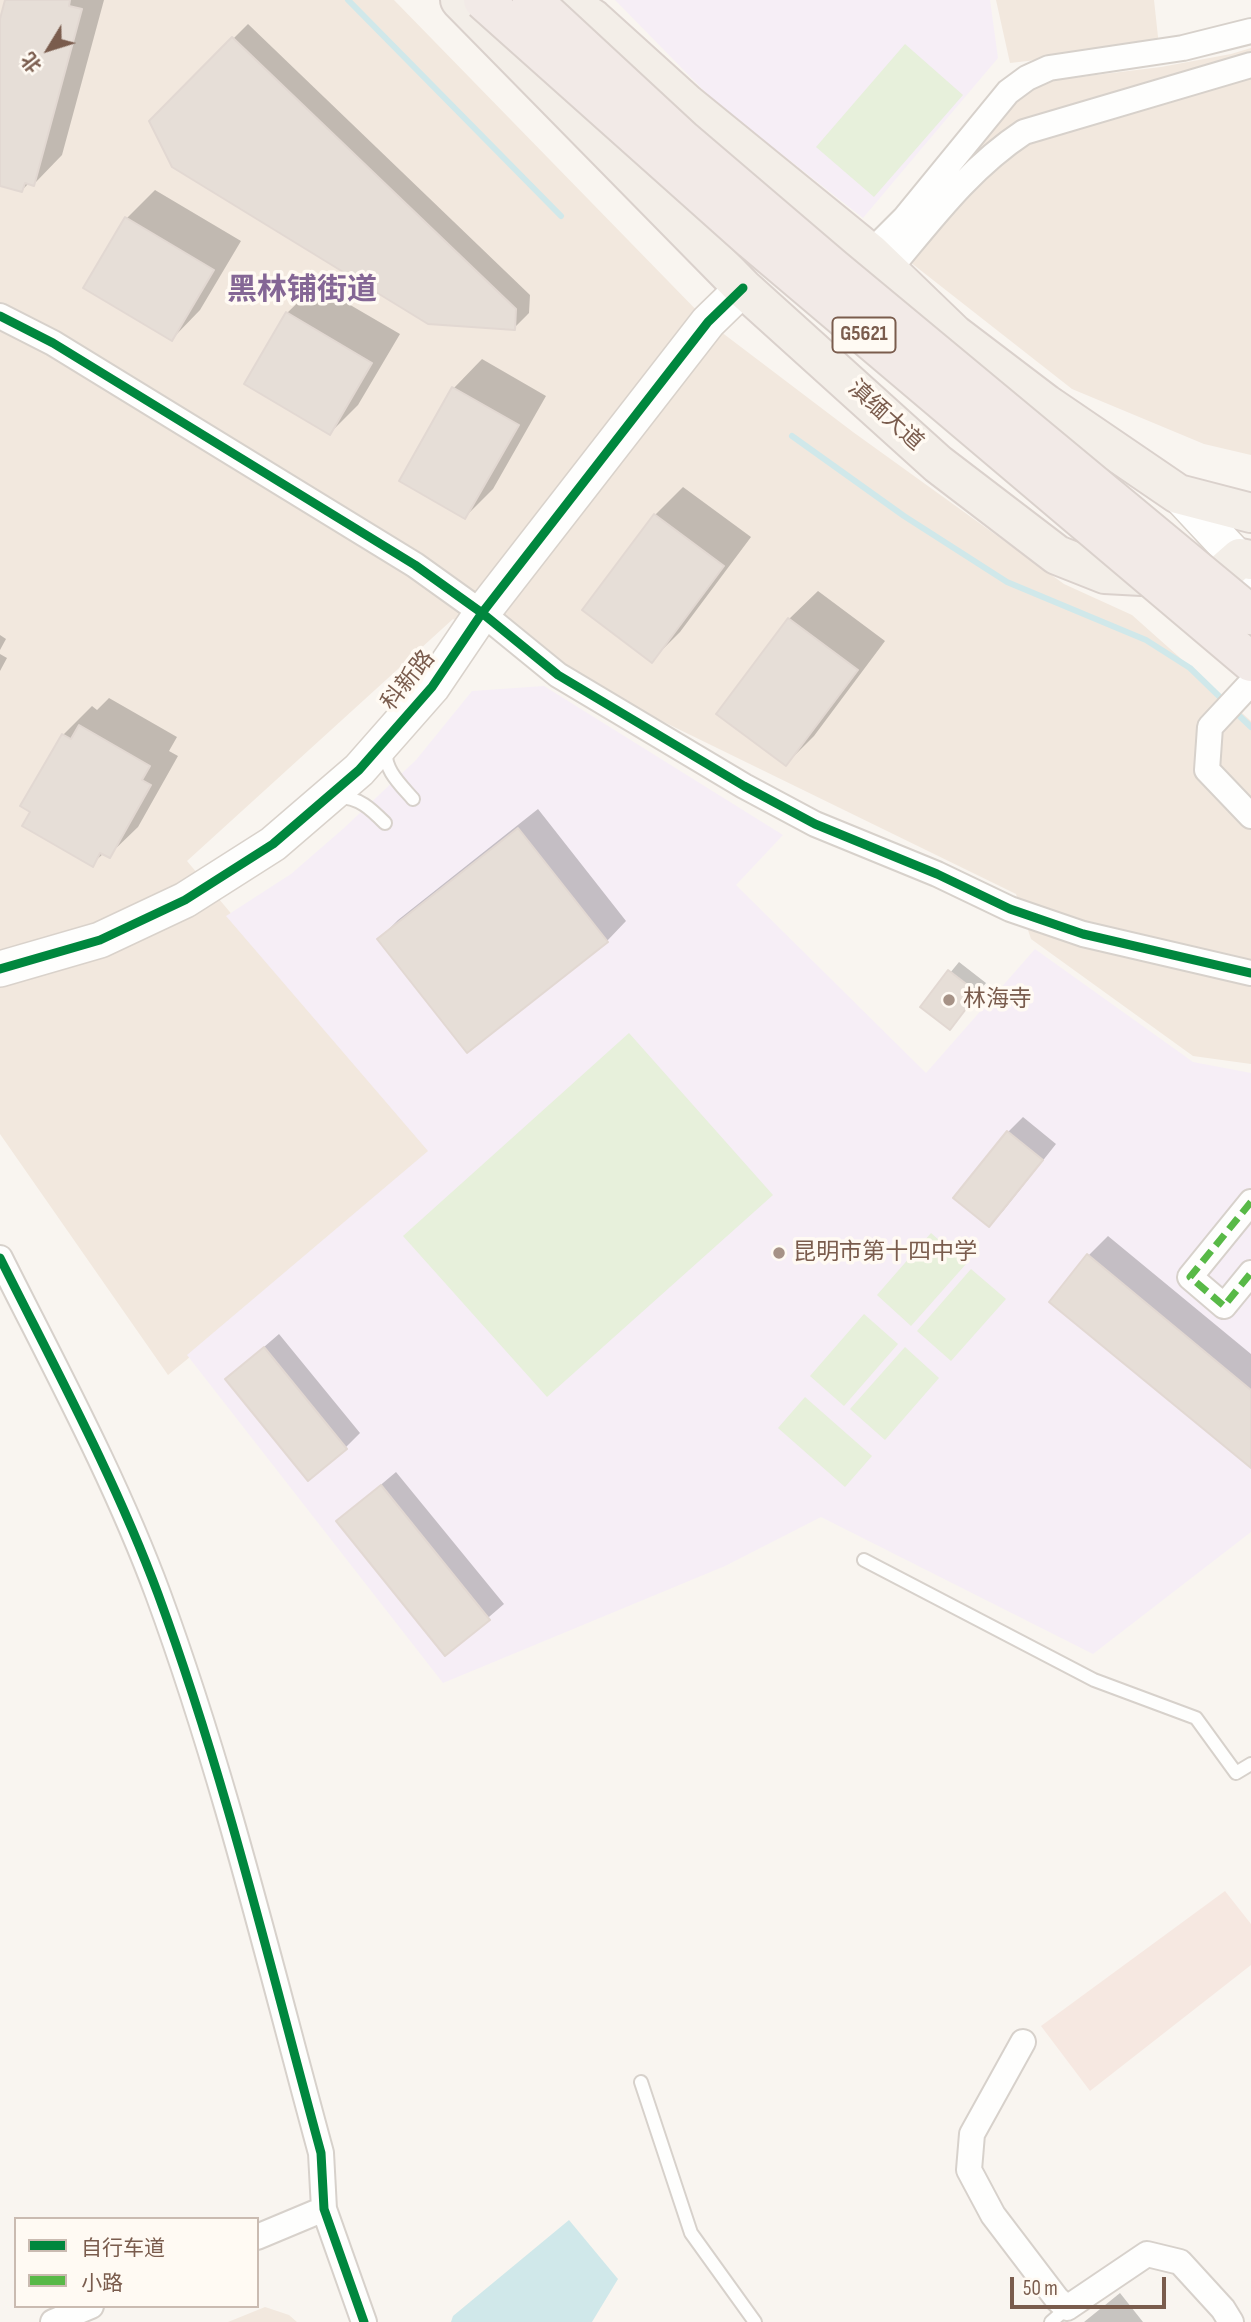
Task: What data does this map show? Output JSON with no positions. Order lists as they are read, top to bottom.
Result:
{
  "streets": {
    "highway": ["G5621"],
    "main road": ["滇缅大道"],
    "street": ["科新路"]
  },
  "crossings": [
    ["滇缅大道", "科新路"]
  ],
  "districts": ["黑林铺街道"],
  "places": ["林海寺", "昆明市第十四中学"],
  "legend": ["自行车道", "小路"],
  "scale_bar": "50 m",
  "north": "bottom left"
}
